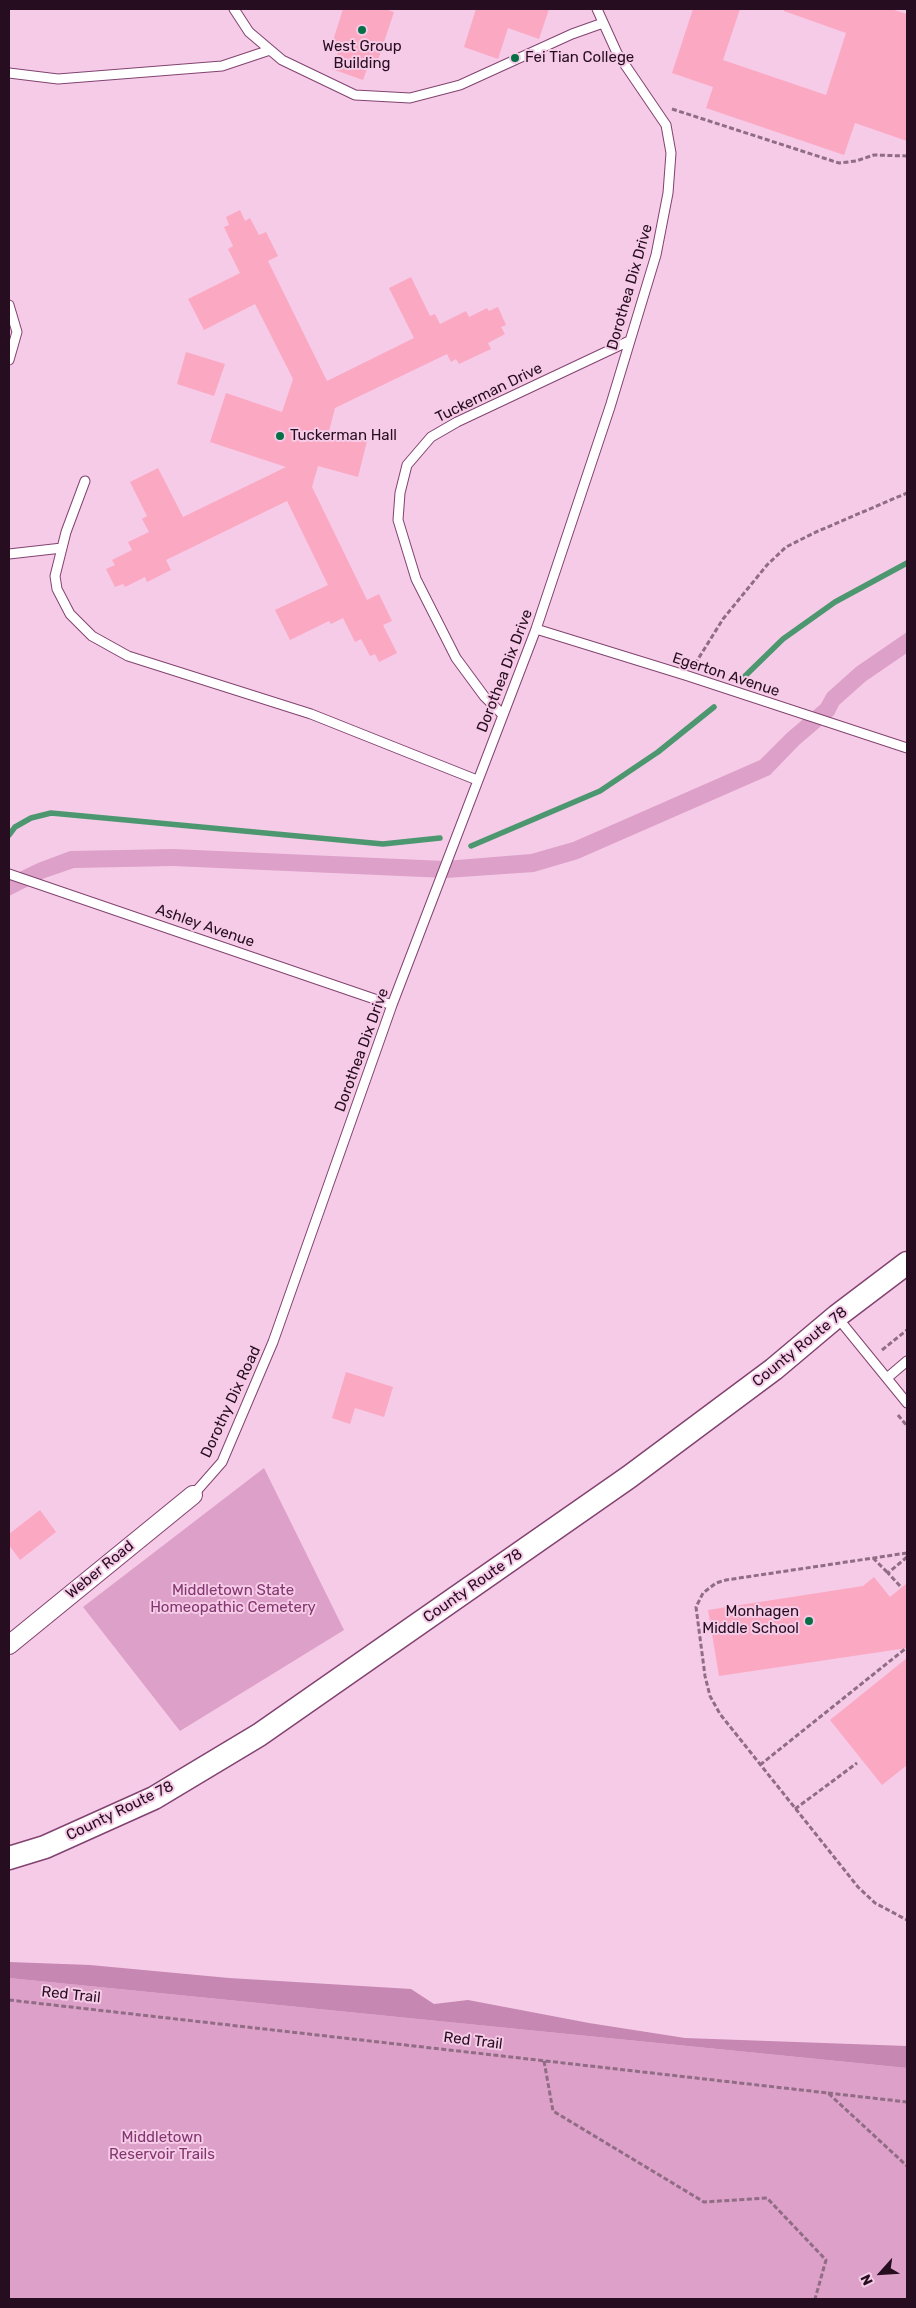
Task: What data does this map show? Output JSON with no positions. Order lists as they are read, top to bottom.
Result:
{
  "streets": {
    "street": ["County Route 78", "Weber Road"],
    "lane": [
      "Dorothea Dix Drive",
      "Tuckerman Drive",
      "Egerton Avenue",
      "Ashley Avenue",
      "Dorothy Dix Road"
    ],
    "path": ["Red Trail"]
  },
  "crossings": [
    ["Dorothea Dix Drive", "Tuckerman Drive"],
    ["Dorothea Dix Drive", "Egerton Avenue"],
    ["Dorothea Dix Drive", "Ashley Avenue"],
    ["Dorothea Dix Drive", "Dorothy Dix Road"],
    ["Dorothy Dix Road", "Weber Road"]
  ],
  "parks": ["Middletown State Homeopathic Cemetery", "Middletown Reservoir Trails"],
  "places": [
    "West Group Building",
    "Fei Tian College",
    "Tuckerman Hall",
    "Monhagen Middle School"
  ],
  "north": "bottom left"
}
